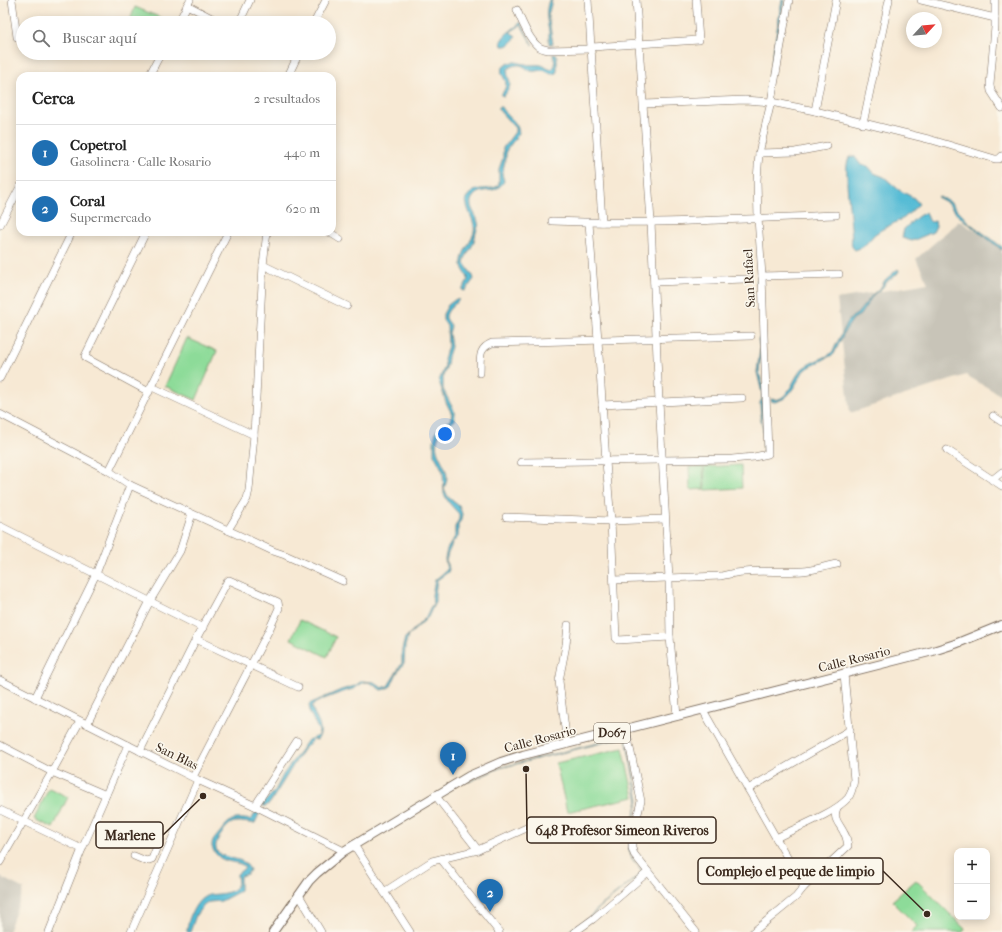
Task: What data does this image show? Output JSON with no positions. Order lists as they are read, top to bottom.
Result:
{
  "streets": {
    "main road": ["Calle Rosario", "D067"],
    "street": ["San Rafael", "San Blas"]
  },
  "crossings": [
    ["Calle Rosario", "San Blas"]
  ],
  "places": ["648 Profesor Simeon Riveros", "Marlene", "Complejo el peque de limpio"],
  "north": "top right",
  "page": {
    "search": "Buscar aquí",
    "heading": ["Cerca", "2 resultados"],
    "list": [
      {
        "mark": "1",
        "name": "Copetrol",
        "note": "Gasolinera · Calle Rosario",
        "value": "440 m"
      },
      {
        "mark": "2",
        "name": "Coral",
        "note": "Supermercado",
        "value": "620 m"
      }
    ],
    "pins": ["1", "2"],
    "map_buttons": ["+", "−"]
  }
}
